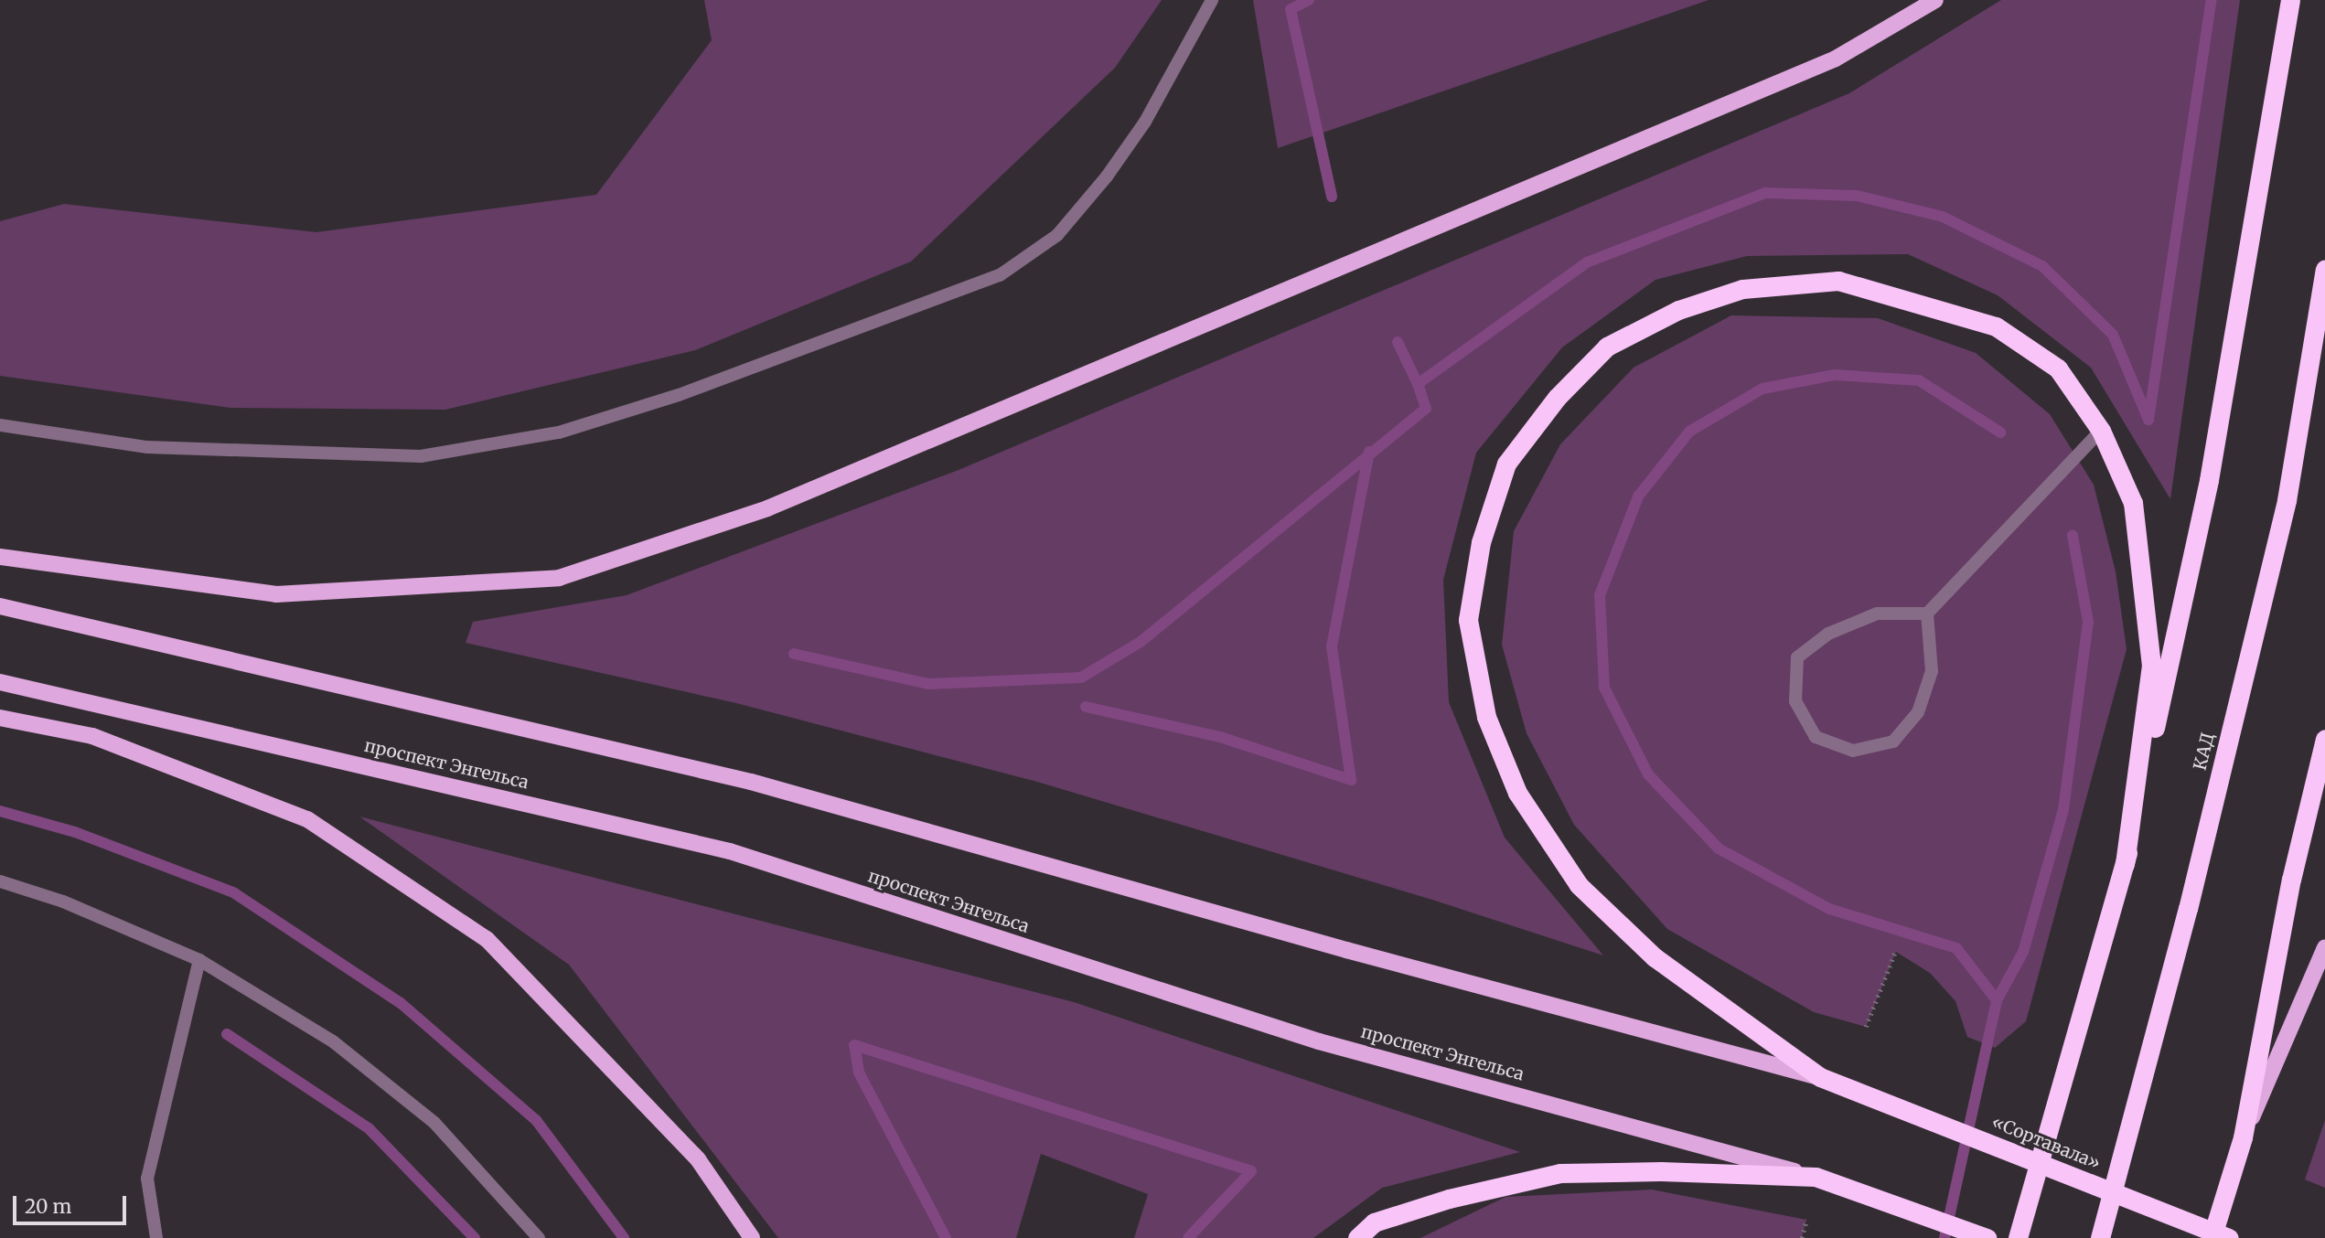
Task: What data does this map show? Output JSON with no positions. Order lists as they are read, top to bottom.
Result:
{
  "streets": {
    "highway": ["КАД", "проспект Энгельса", "«Сортавала»"]
  },
  "scale_bar": "20 m"
}
